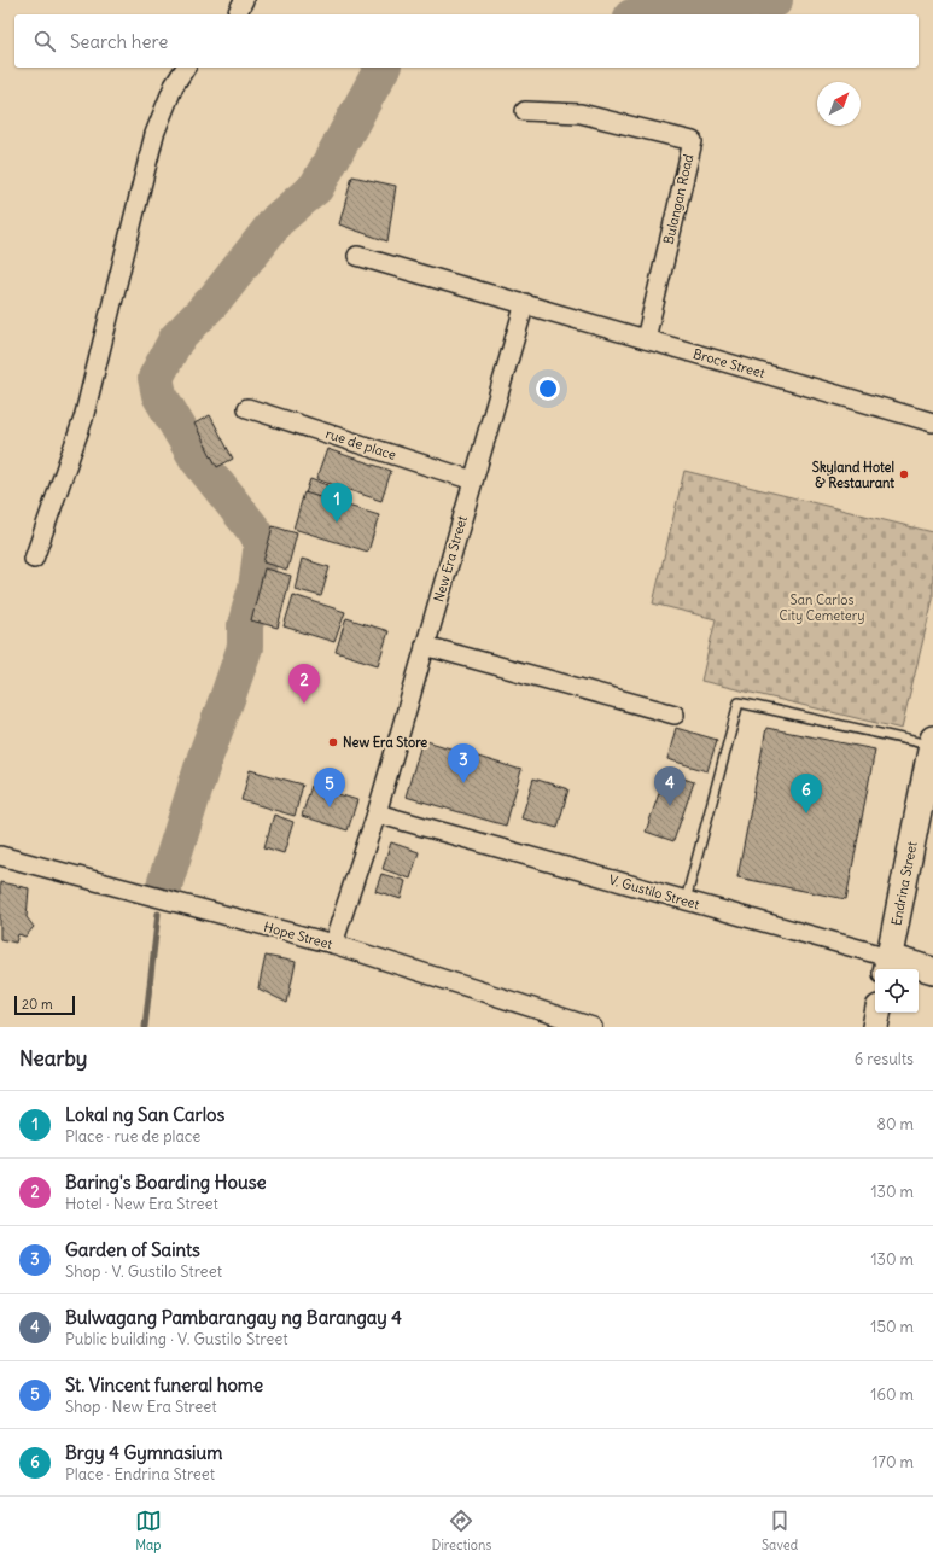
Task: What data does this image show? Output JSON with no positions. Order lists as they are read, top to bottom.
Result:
{
  "streets": {
    "street": [
      "Bulangan Road",
      "Broce Street",
      "rue de place",
      "New Era Street",
      "Endrina Street",
      "V. Gustilo Street",
      "Hope Street"
    ]
  },
  "crossings": [
    ["Bulangan Road", "Broce Street"],
    ["Broce Street", "New Era Street"],
    ["rue de place", "New Era Street"],
    ["New Era Street", "V. Gustilo Street"],
    ["New Era Street", "Hope Street"],
    ["Endrina Street", "V. Gustilo Street"]
  ],
  "parks": ["San Carlos City Cemetery"],
  "places": ["Skyland Hotel & Restaurant", "New Era Store"],
  "scale_bar": "20 m",
  "north": "top right",
  "page": {
    "search": "Search here",
    "pins": [
      "1",
      "2",
      "3",
      "4",
      "5",
      "6"
    ],
    "scale": "20 m",
    "heading": ["Nearby", "6 results"],
    "list": [
      {
        "mark": "1",
        "name": "Lokal ng San Carlos",
        "note": "Place · rue de place",
        "value": "80 m"
      },
      {
        "mark": "2",
        "name": "Baring's Boarding House",
        "note": "Hotel · New Era Street",
        "value": "130 m"
      },
      {
        "mark": "3",
        "name": "Garden of Saints",
        "note": "Shop · V. Gustilo Street",
        "value": "130 m"
      },
      {
        "mark": "4",
        "name": "Bulwagang Pambarangay ng Barangay 4",
        "note": "Public building · V. Gustilo Street",
        "value": "150 m"
      },
      {
        "mark": "5",
        "name": "St. Vincent funeral home",
        "note": "Shop · New Era Street",
        "value": "160 m"
      },
      {
        "mark": "6",
        "name": "Brgy 4 Gymnasium",
        "note": "Place · Endrina Street",
        "value": "170 m"
      }
    ],
    "nav": ["Map", "Directions", "Saved"]
  }
}
